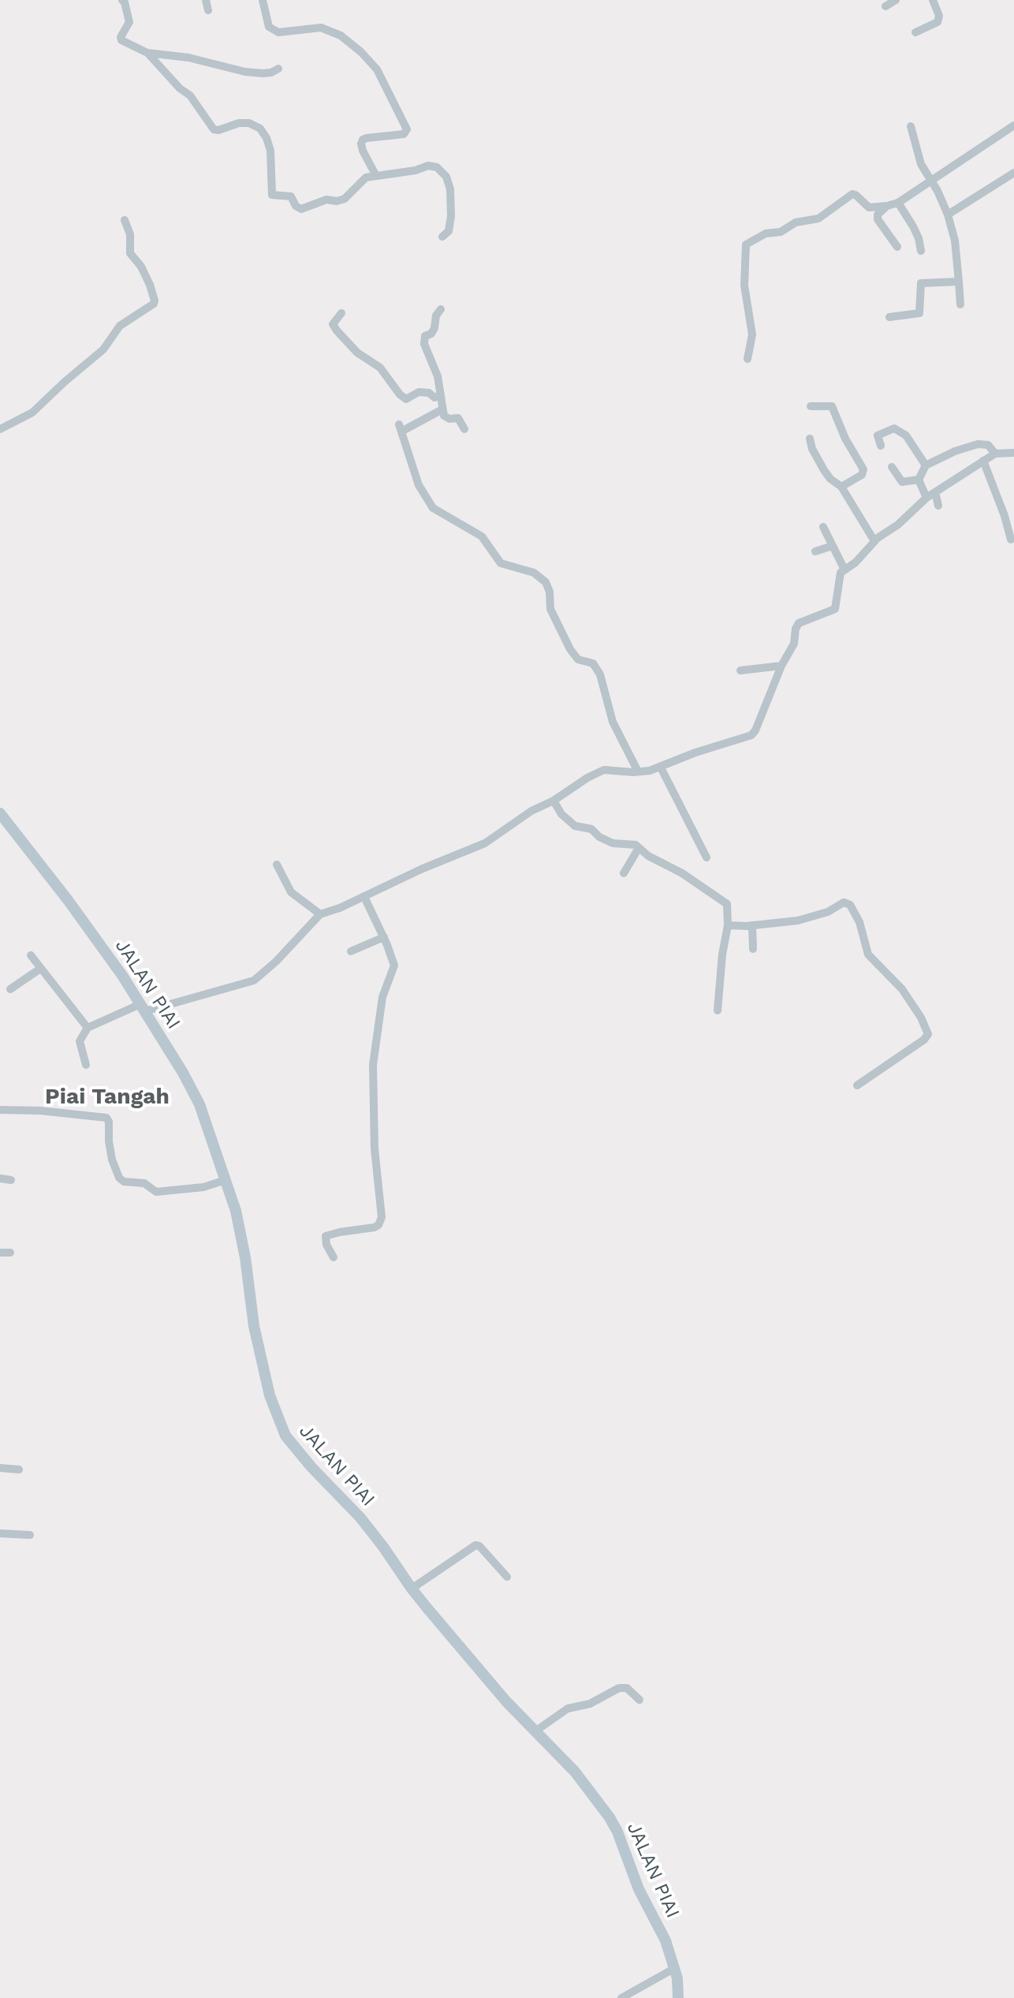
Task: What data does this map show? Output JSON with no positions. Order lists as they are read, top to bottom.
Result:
{
  "streets": {
    "street": ["JALAN PIAI"]
  },
  "districts": ["Piai Tangah"]
}
